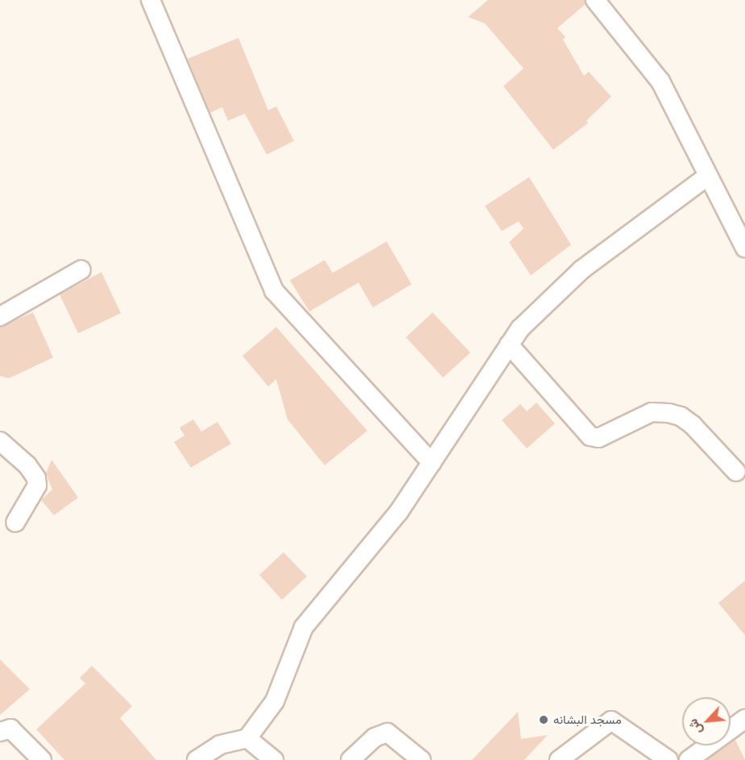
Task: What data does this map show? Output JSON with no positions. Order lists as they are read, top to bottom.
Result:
{
  "places": ["مسجد البشانه"],
  "north": "bottom left"
}
